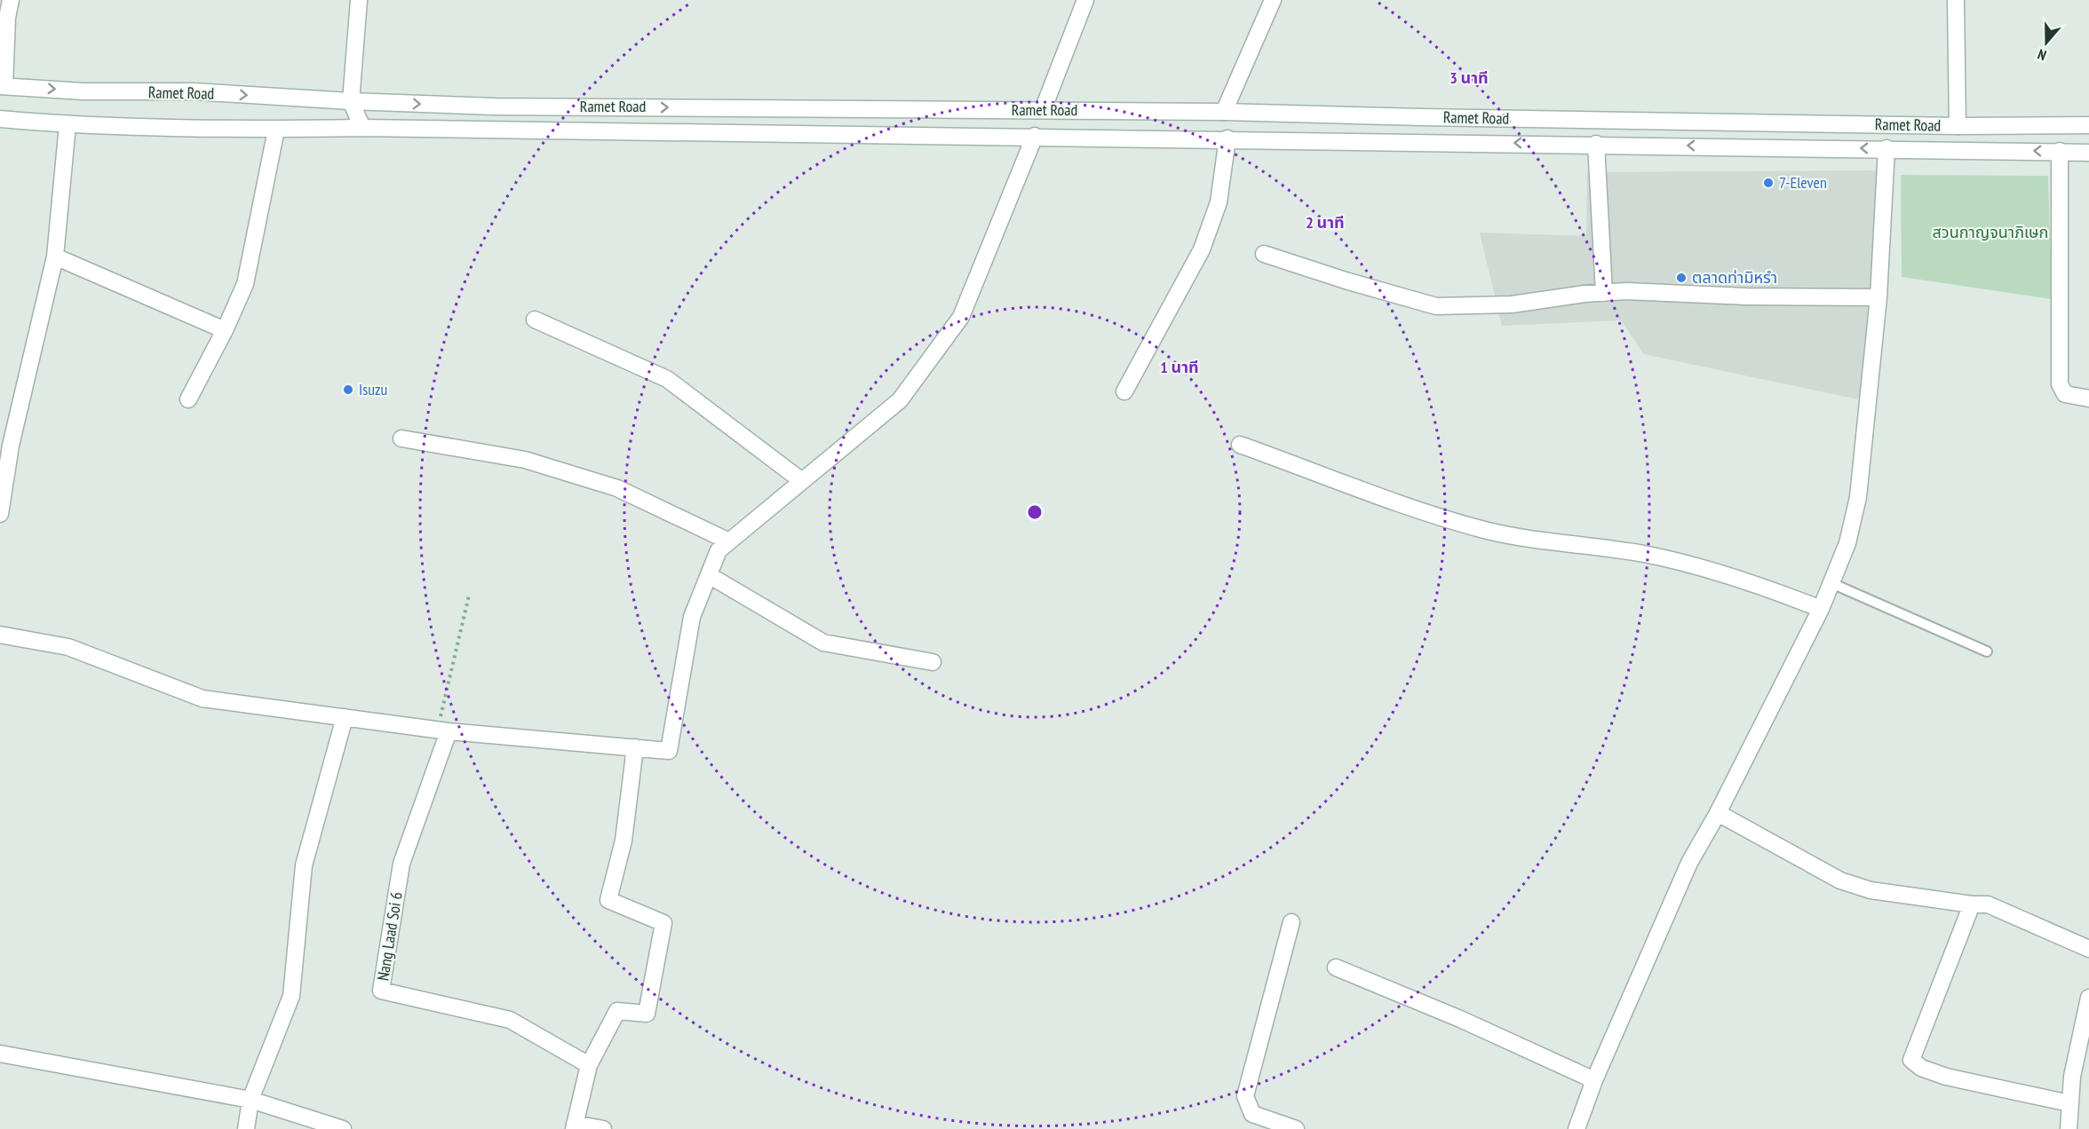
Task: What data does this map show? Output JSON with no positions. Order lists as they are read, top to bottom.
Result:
{
  "streets": {
    "street": ["Ramet Road", "Nang Laad Soi 6"]
  },
  "parks": ["สวนกาญจนาภิเษก"],
  "places": ["7-Eleven", "ตลาดท่ามิหรำ", "Isuzu"],
  "north": "bottom",
  "rings": ["3 นาที", "2 นาที", "1 นาที"]
}
